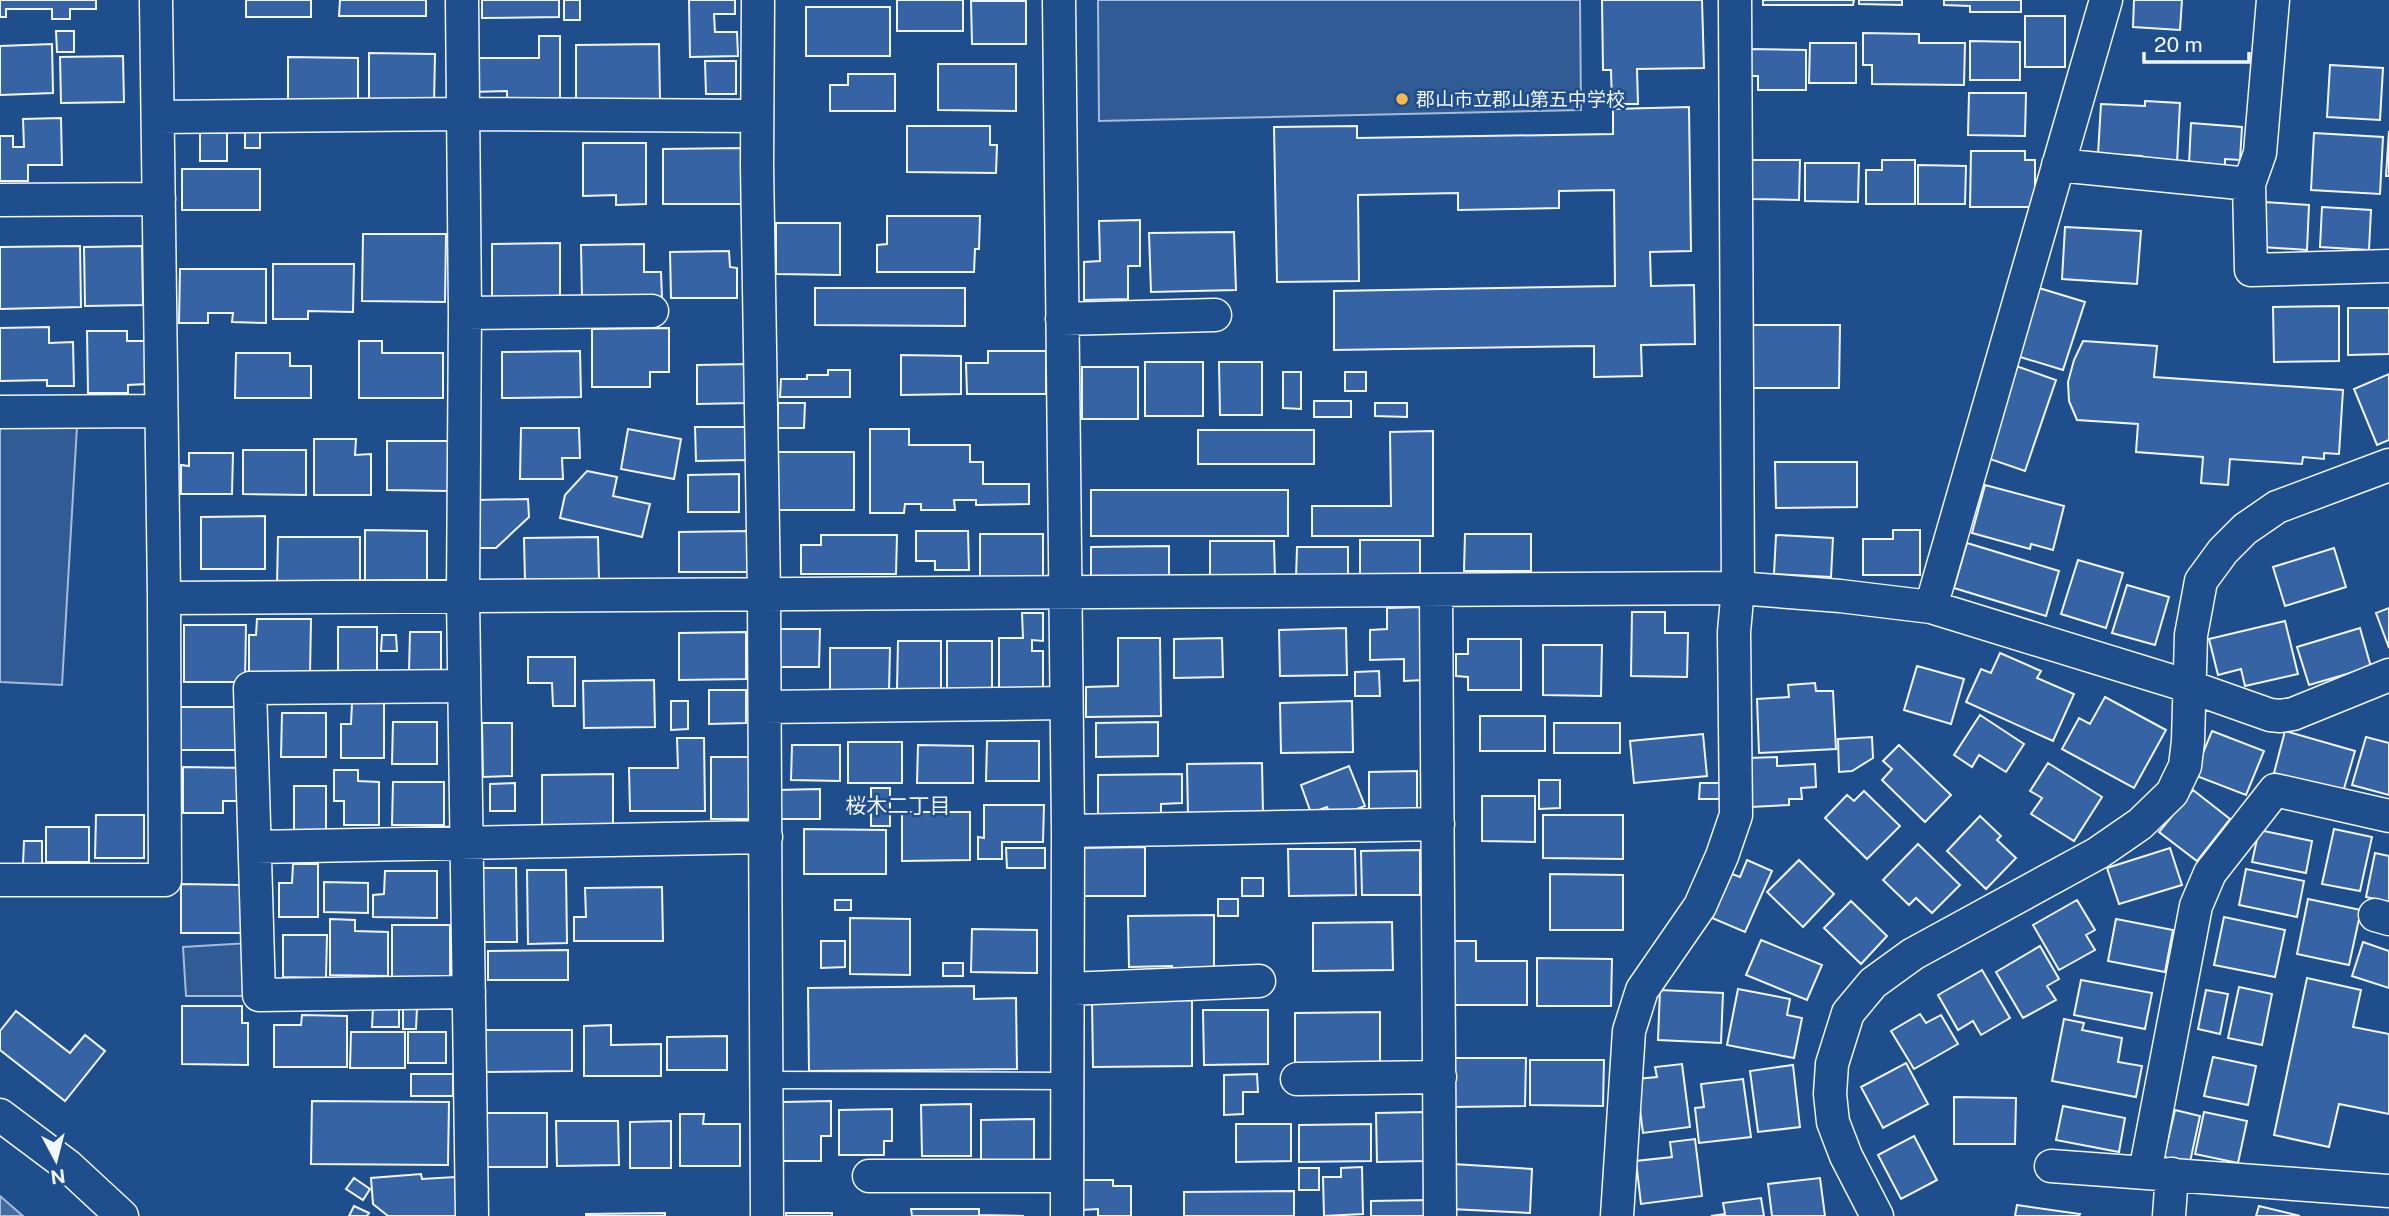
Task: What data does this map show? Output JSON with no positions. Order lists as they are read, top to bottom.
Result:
{
  "districts": ["桜木二丁目"],
  "places": ["郡山市立郡山第五中学校"],
  "scale_bar": "20 m",
  "north": "bottom"
}
